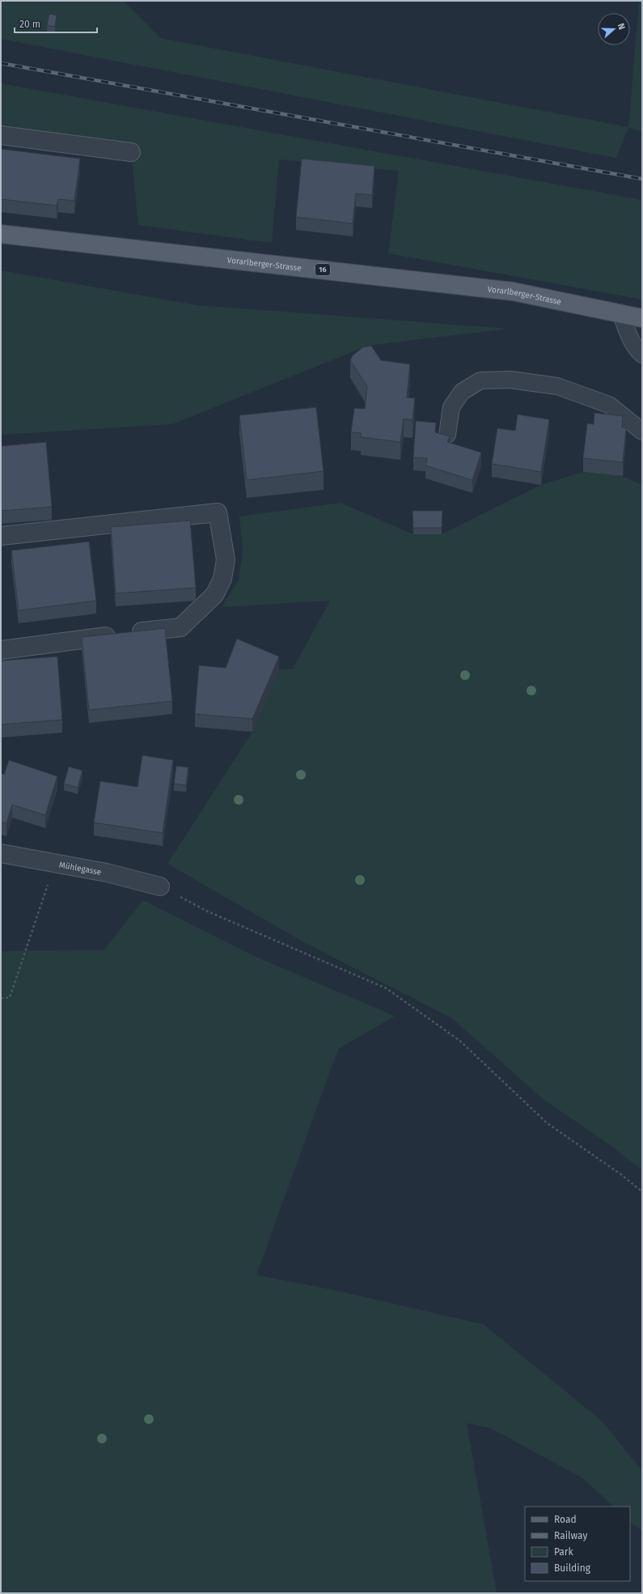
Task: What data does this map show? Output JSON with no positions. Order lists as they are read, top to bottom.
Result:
{
  "streets": {
    "main road": ["Vorarlberger-Strasse", "16"],
    "street": ["Mühlegasse"]
  },
  "legend": [
    "Road",
    "Railway",
    "Park",
    "Building"
  ],
  "scale_bar": "20 m",
  "north": "right"
}
